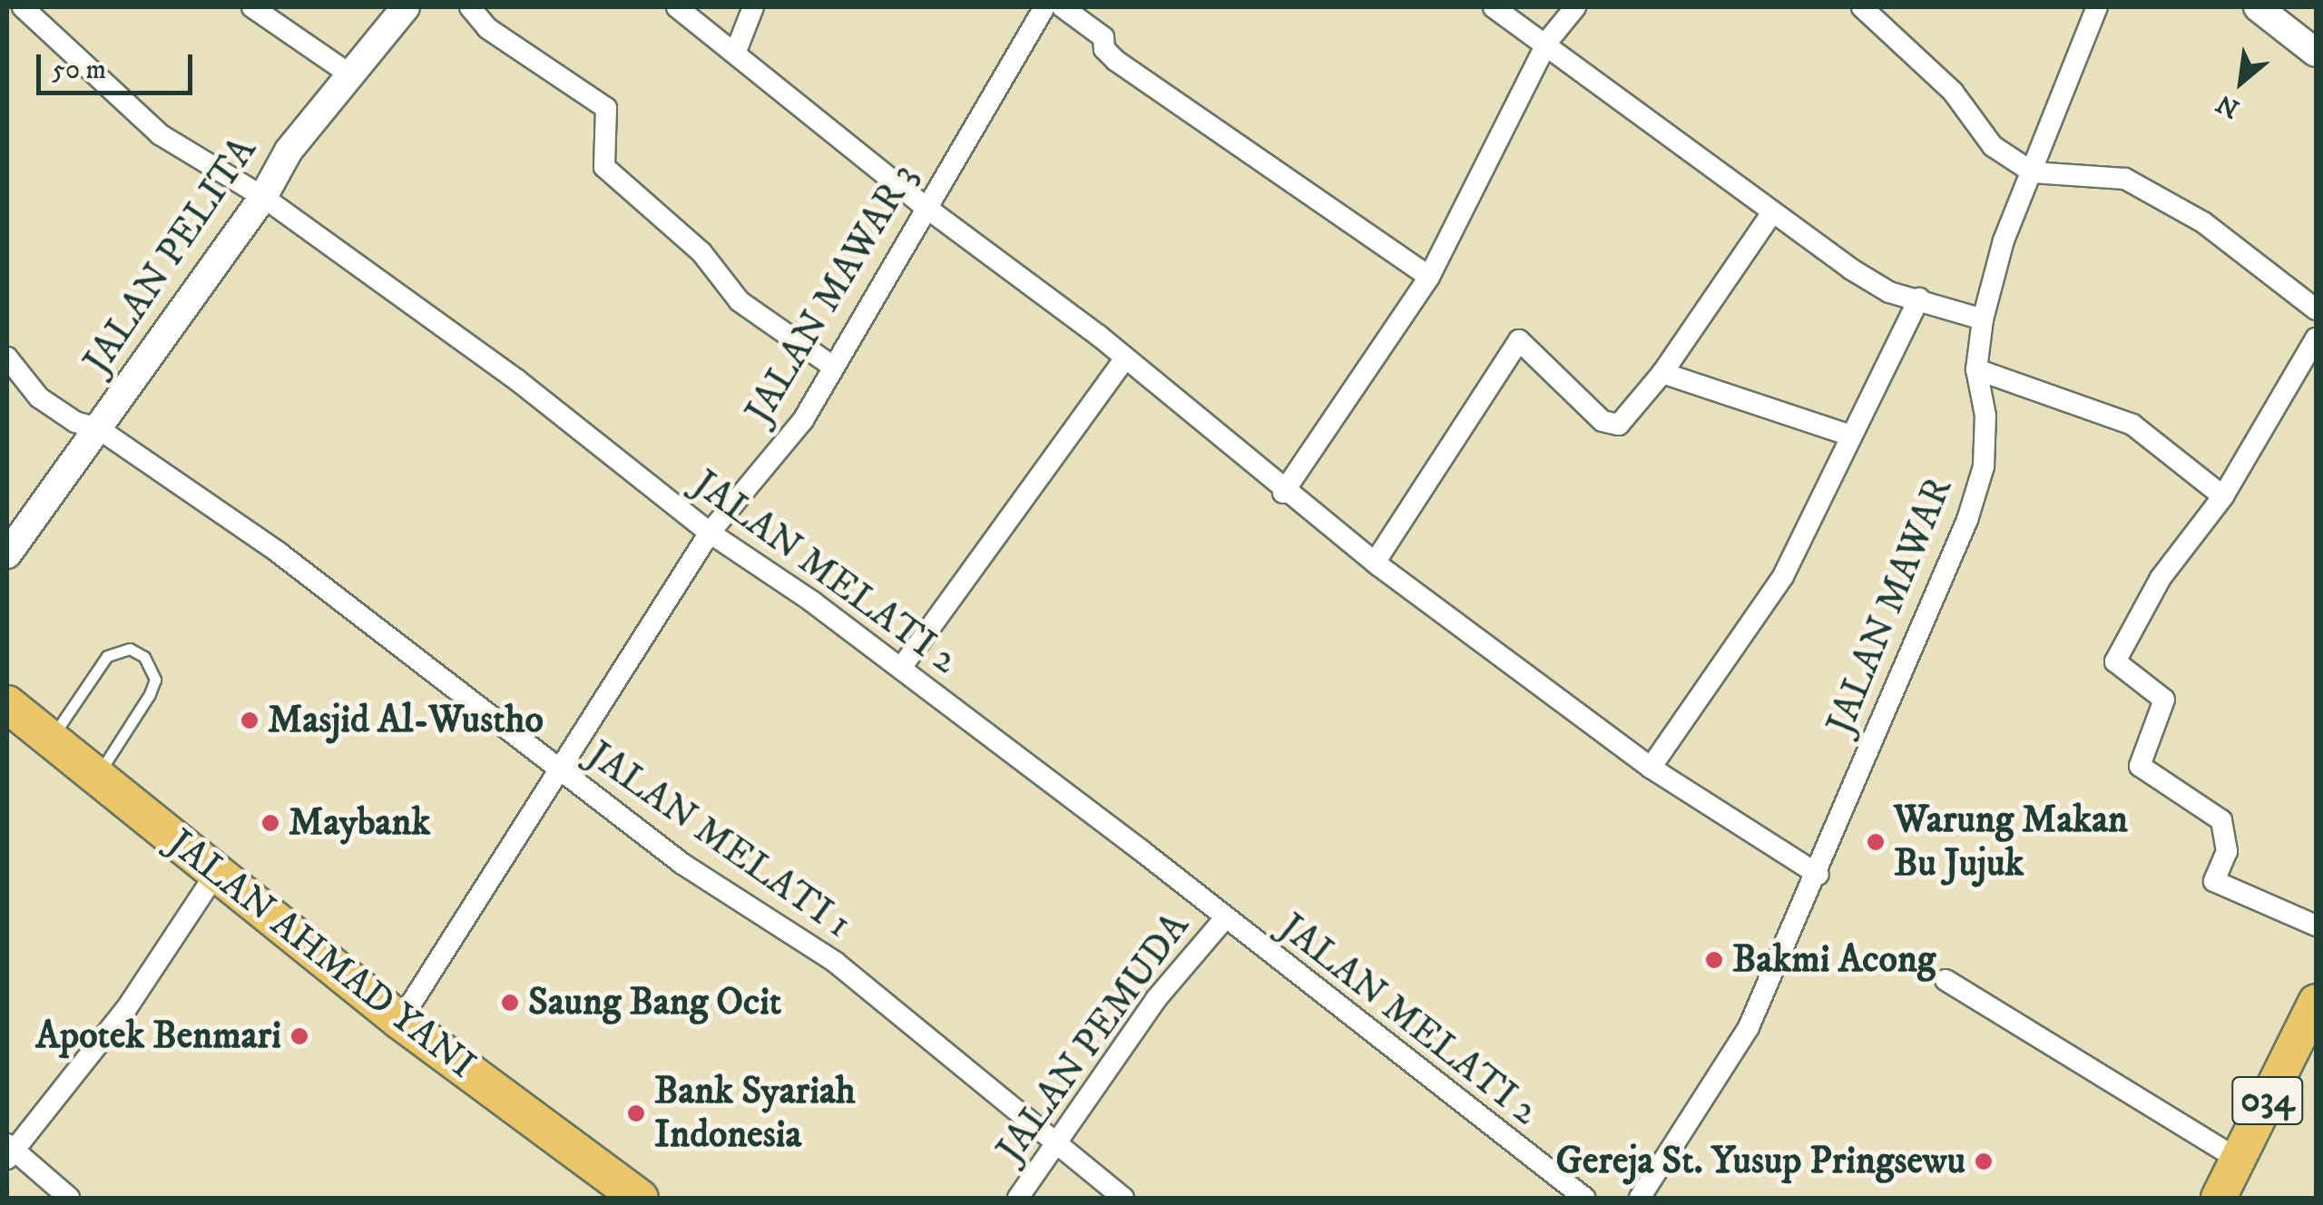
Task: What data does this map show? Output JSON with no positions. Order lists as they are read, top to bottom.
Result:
{
  "streets": {
    "highway": ["JALAN AHMAD YANI"],
    "main road": ["034"],
    "street": [
      "JALAN PELITA",
      "JALAN MAWAR 3",
      "JALAN MELATI 2",
      "JALAN MAWAR",
      "JALAN MELATI 1",
      "JALAN PEMUDA"
    ]
  },
  "crossings": [
    ["JALAN PELITA", "JALAN MELATI 2"],
    ["JALAN PELITA", "JALAN MELATI 1"],
    ["JALAN MAWAR 3", "JALAN MELATI 2"],
    ["JALAN MAWAR 3", "JALAN MELATI 1"],
    ["JALAN MAWAR 3", "JALAN AHMAD YANI"],
    ["JALAN MELATI 2", "JALAN PEMUDA"],
    ["JALAN MELATI 1", "JALAN PEMUDA"]
  ],
  "places": [
    "Masjid Al-Wustho",
    "Maybank",
    "Warung Makan Bu Jujuk",
    "Bakmi Acong",
    "Saung Bang Ocit",
    "Apotek Benmari",
    "Bank Syariah Indonesia",
    "Gereja St. Yusup Pringsewu"
  ],
  "scale_bar": "50 m",
  "north": "bottom left"
}
